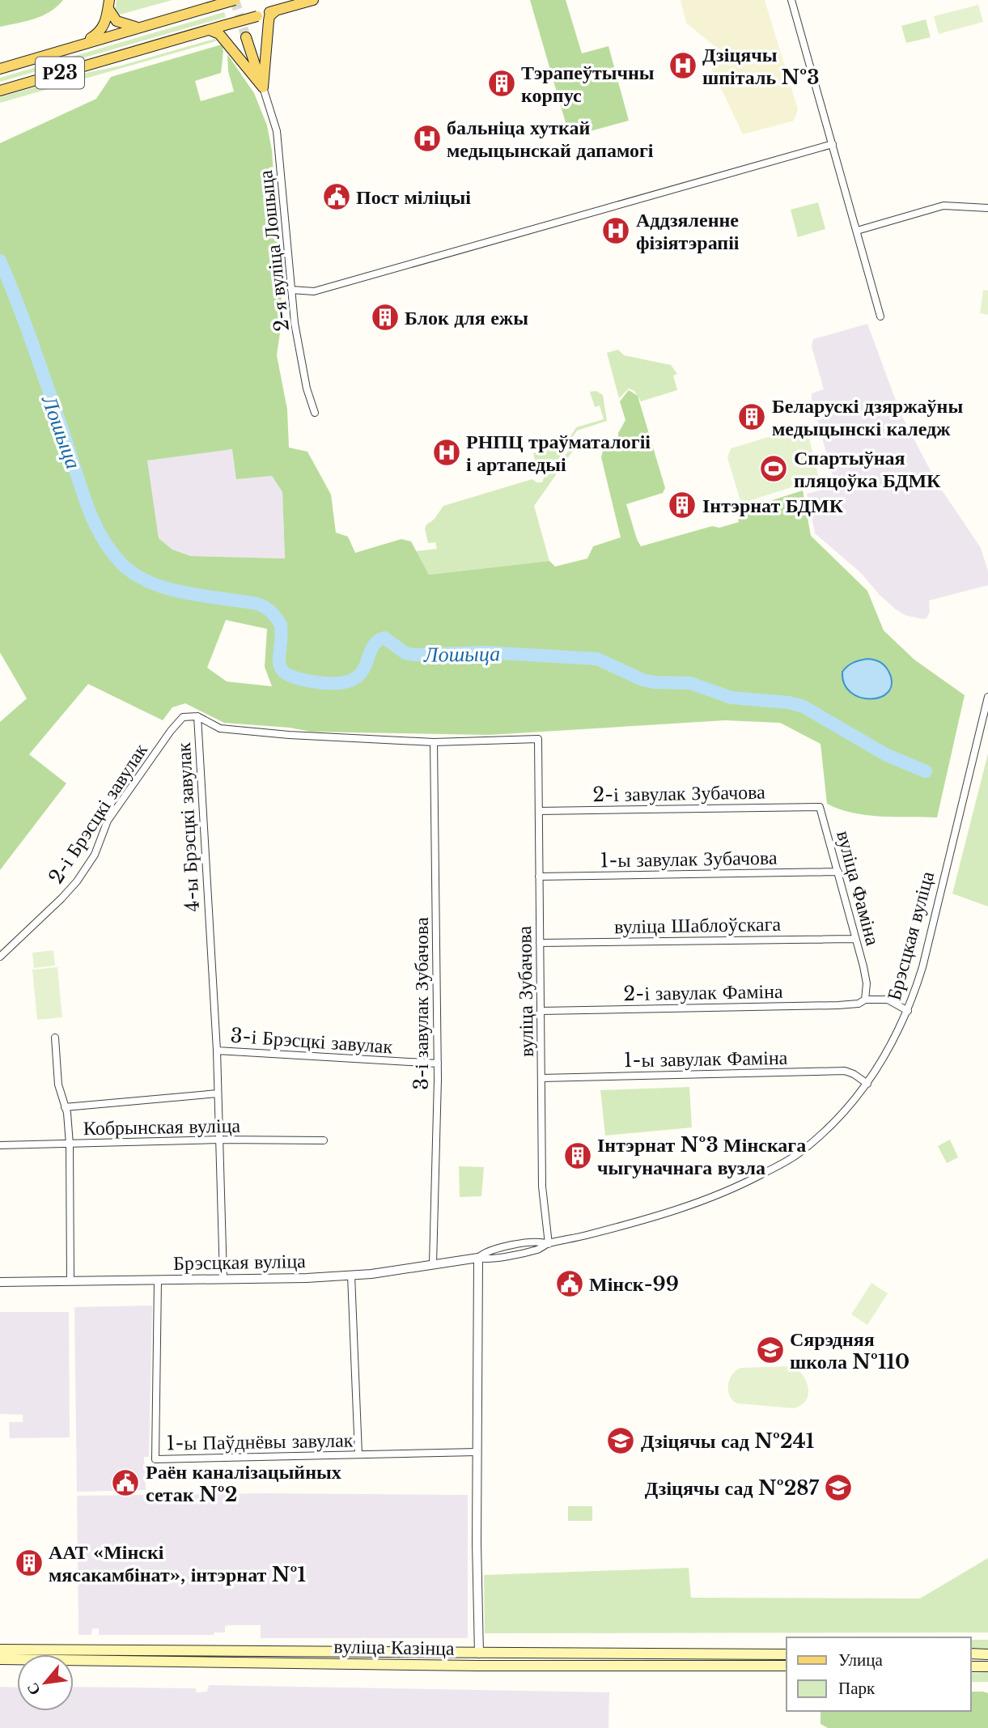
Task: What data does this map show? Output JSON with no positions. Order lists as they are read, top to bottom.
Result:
{
  "streets": {
    "main road": ["Р23", "вуліца Казінца"],
    "street": [
      "2-я вуліца Лошыца",
      "2-і завулак Зубачова",
      "2-і Брэсцкі завулак",
      "4-ы Брэсцкі завулак",
      "1-ы завулак Зубачова",
      "вуліца Фаміна",
      "вуліца Шаблоўскага",
      "Брэсцкая вуліца",
      "вуліца Зубачова",
      "2-і завулак Фаміна",
      "3-і завулак Зубачова",
      "3-і Брэсцкі завулак",
      "1-ы завулак Фаміна",
      "Кобрынская вуліца",
      "1-ы Паўднёвы завулак"
    ]
  },
  "crossings": [
    ["2-і завулак Зубачова", "вуліца Фаміна"],
    ["2-і завулак Зубачова", "вуліца Зубачова"],
    ["2-і Брэсцкі завулак", "4-ы Брэсцкі завулак"],
    ["4-ы Брэсцкі завулак", "Брэсцкая вуліца"],
    ["4-ы Брэсцкі завулак", "вуліца Зубачова"],
    ["4-ы Брэсцкі завулак", "3-і завулак Зубачова"],
    ["4-ы Брэсцкі завулак", "3-і Брэсцкі завулак"],
    ["4-ы Брэсцкі завулак", "Кобрынская вуліца"],
    ["1-ы завулак Зубачова", "вуліца Фаміна"],
    ["1-ы завулак Зубачова", "вуліца Зубачова"],
    ["вуліца Фаміна", "вуліца Шаблоўскага"],
    ["вуліца Фаміна", "2-і завулак Фаміна"],
    ["вуліца Шаблоўскага", "вуліца Зубачова"],
    ["Брэсцкая вуліца", "вуліца Зубачова"],
    ["Брэсцкая вуліца", "3-і завулак Зубачова"],
    ["Брэсцкая вуліца", "1-ы завулак Фаміна"],
    ["Брэсцкая вуліца", "1-ы Паўднёвы завулак"],
    ["вуліца Зубачова", "2-і завулак Фаміна"],
    ["вуліца Зубачова", "1-ы завулак Фаміна"],
    ["3-і завулак Зубачова", "3-і Брэсцкі завулак"]
  ],
  "water": ["Лошыца"],
  "places": {
    "hospital": [
      "Дзіцячы шпіталь №3",
      "бальніца хуткай медыцынскай дапамогі",
      "Аддзяленне фізіятэрапіі",
      "РНПЦ траўматалогіі і артапедыі"
    ],
    "building": [
      "Тэрапеўтычны корпус",
      "Блок для ежы",
      "Беларускі дзяржаўны медыцынскі каледж",
      "Інтэрнат БДМК",
      "Інтэрнат №3 Мінскага чыгуначнага вузла",
      "ААТ «Мінскі мясакамбінат», інтэрнат №1"
    ],
    "public building": ["Пост міліцыі", "Мінск-99", "Раён каналізацыйных сетак №2"],
    "sports": ["Спартыўная пляцоўка БДМК"],
    "school or university": ["Сярэдняя школа №110", "Дзіцячы сад №241", "Дзіцячы сад №287"]
  },
  "legend": ["Улица", "Парк"],
  "north": "bottom left"
}
